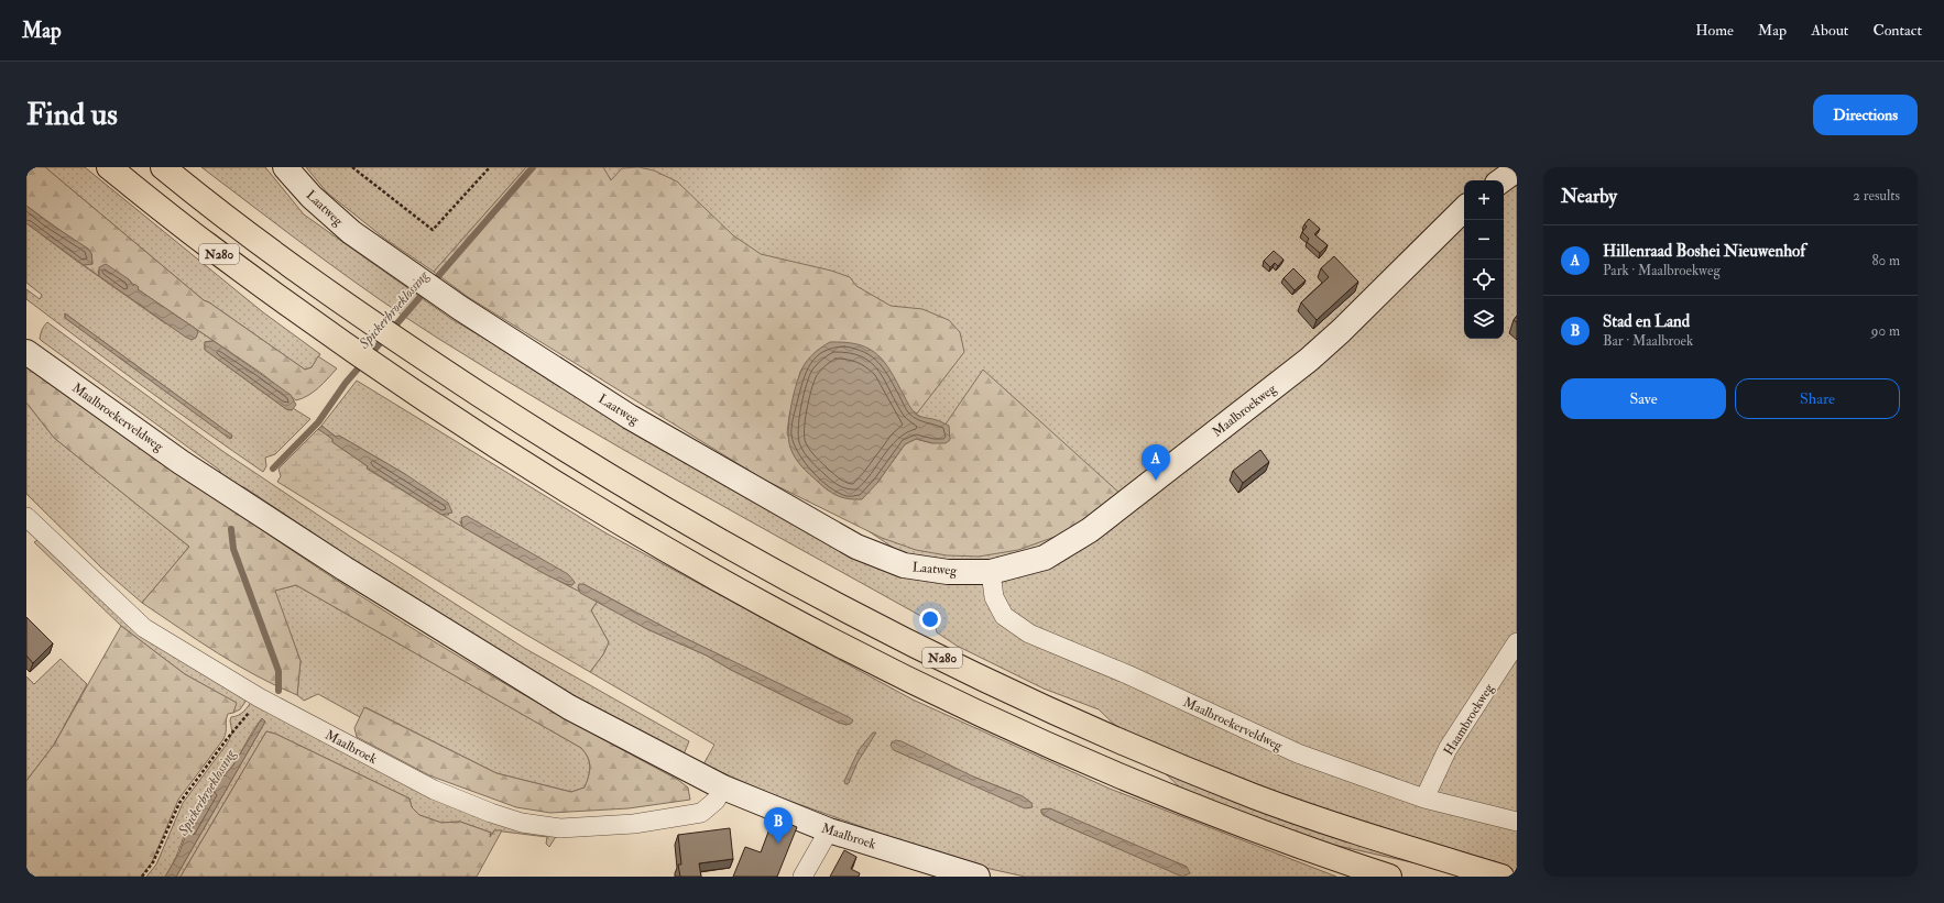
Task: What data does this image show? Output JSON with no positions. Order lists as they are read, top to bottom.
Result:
{
  "streets": {
    "highway": ["N280"],
    "street": [
      "Laatweg",
      "Maalbroekweg",
      "Maalbroekerveldweg",
      "Haambroekweg",
      "Maalbroek"
    ]
  },
  "crossings": [
    ["Laatweg", "Maalbroekweg"],
    ["Laatweg", "Maalbroekerveldweg"],
    ["Maalbroekweg", "Maalbroekerveldweg"],
    ["Maalbroekerveldweg", "Haambroekweg"],
    ["Maalbroekerveldweg", "Maalbroek"]
  ],
  "water": ["Spickerbroeklossing"],
  "page": {
    "header": "Map",
    "nav": [
      "Home",
      "Map",
      "About",
      "Contact"
    ],
    "buttons": [
      "Directions",
      ["Save", "Share"]
    ],
    "title": "Find us",
    "heading": ["Nearby", "2 results"],
    "map_buttons": ["+", "−"],
    "list": [
      {
        "mark": "A",
        "name": "Hillenraad Boshei Nieuwenhof",
        "note": "Park · Maalbroekweg",
        "value": "80 m"
      },
      {
        "mark": "B",
        "name": "Stad en Land",
        "note": "Bar · Maalbroek",
        "value": "90 m"
      }
    ],
    "pins": ["A", "B"]
  }
}
